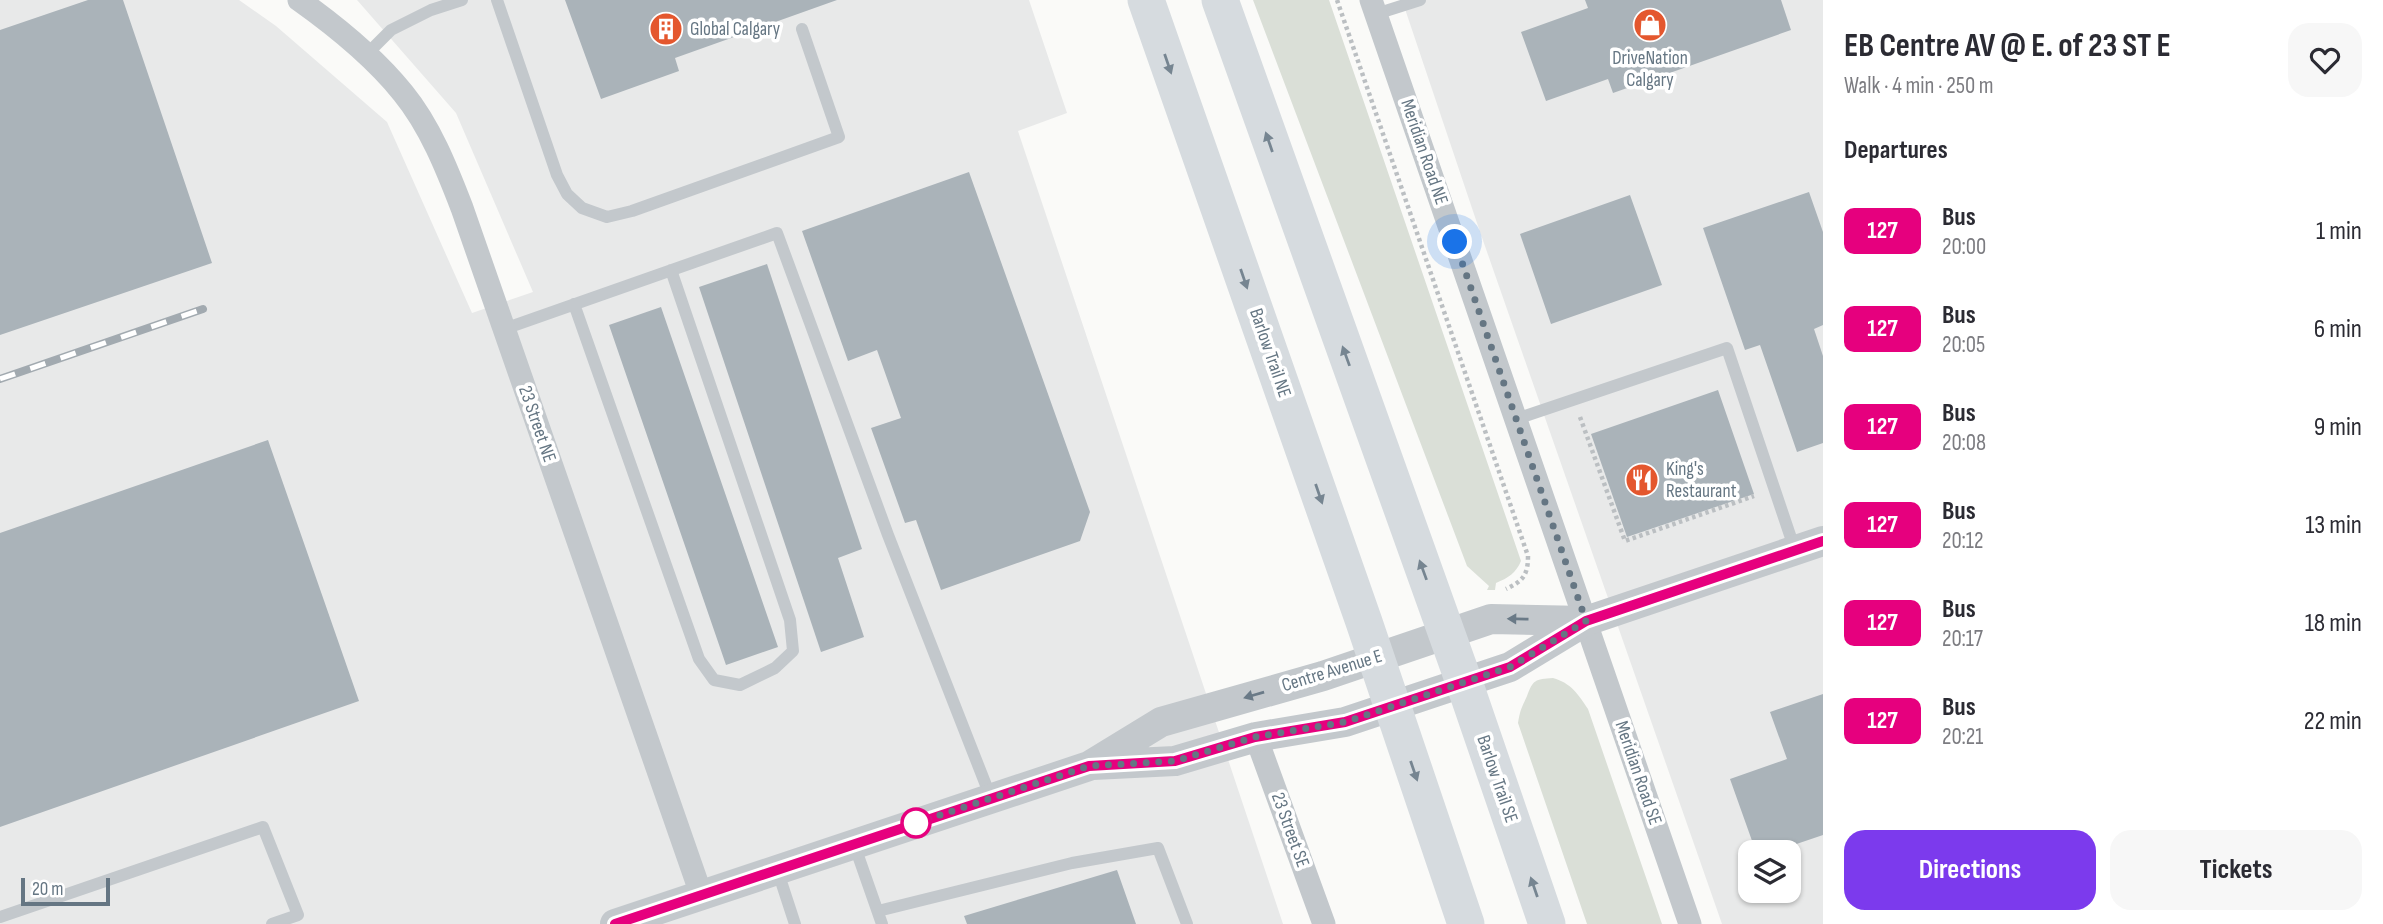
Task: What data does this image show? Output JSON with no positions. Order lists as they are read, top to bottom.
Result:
{
  "streets": {
    "main road": ["Barlow Trail NE", "Barlow Trail SE"],
    "street": [
      "Meridian Road NE",
      "23 Street NE",
      "Centre Avenue E",
      "Meridian Road SE",
      "23 Street SE"
    ]
  },
  "crossings": [
    ["Meridian Road NE", "Centre Avenue E"],
    ["Meridian Road NE", "Meridian Road SE"],
    ["Barlow Trail NE", "Centre Avenue E"],
    ["23 Street NE", "Centre Avenue E"],
    ["Centre Avenue E", "Meridian Road SE"],
    ["Centre Avenue E", "Barlow Trail SE"],
    ["Centre Avenue E", "23 Street SE"]
  ],
  "places": {
    "shop": ["DriveNation Calgary"],
    "building": ["Global Calgary"],
    "restaurant": ["King's Restaurant"]
  },
  "lines": ["bus line 127"],
  "scale_bar": "20 m",
  "page": {
    "heading": [
      ["EB Centre AV @ E. of 23 ST E", "Walk · 4 min · 250 m"],
      "Departures"
    ],
    "list": [
      {
        "mark": "127",
        "name": "Bus",
        "note": "20:00",
        "value": "1 min"
      },
      {
        "mark": "127",
        "name": "Bus",
        "note": "20:05",
        "value": "6 min"
      },
      {
        "mark": "127",
        "name": "Bus",
        "note": "20:08",
        "value": "9 min"
      },
      {
        "mark": "127",
        "name": "Bus",
        "note": "20:12",
        "value": "13 min"
      },
      {
        "mark": "127",
        "name": "Bus",
        "note": "20:17",
        "value": "18 min"
      },
      {
        "mark": "127",
        "name": "Bus",
        "note": "20:21",
        "value": "22 min"
      }
    ],
    "buttons": ["Directions", "Tickets"],
    "scale": "20 m"
  }
}
